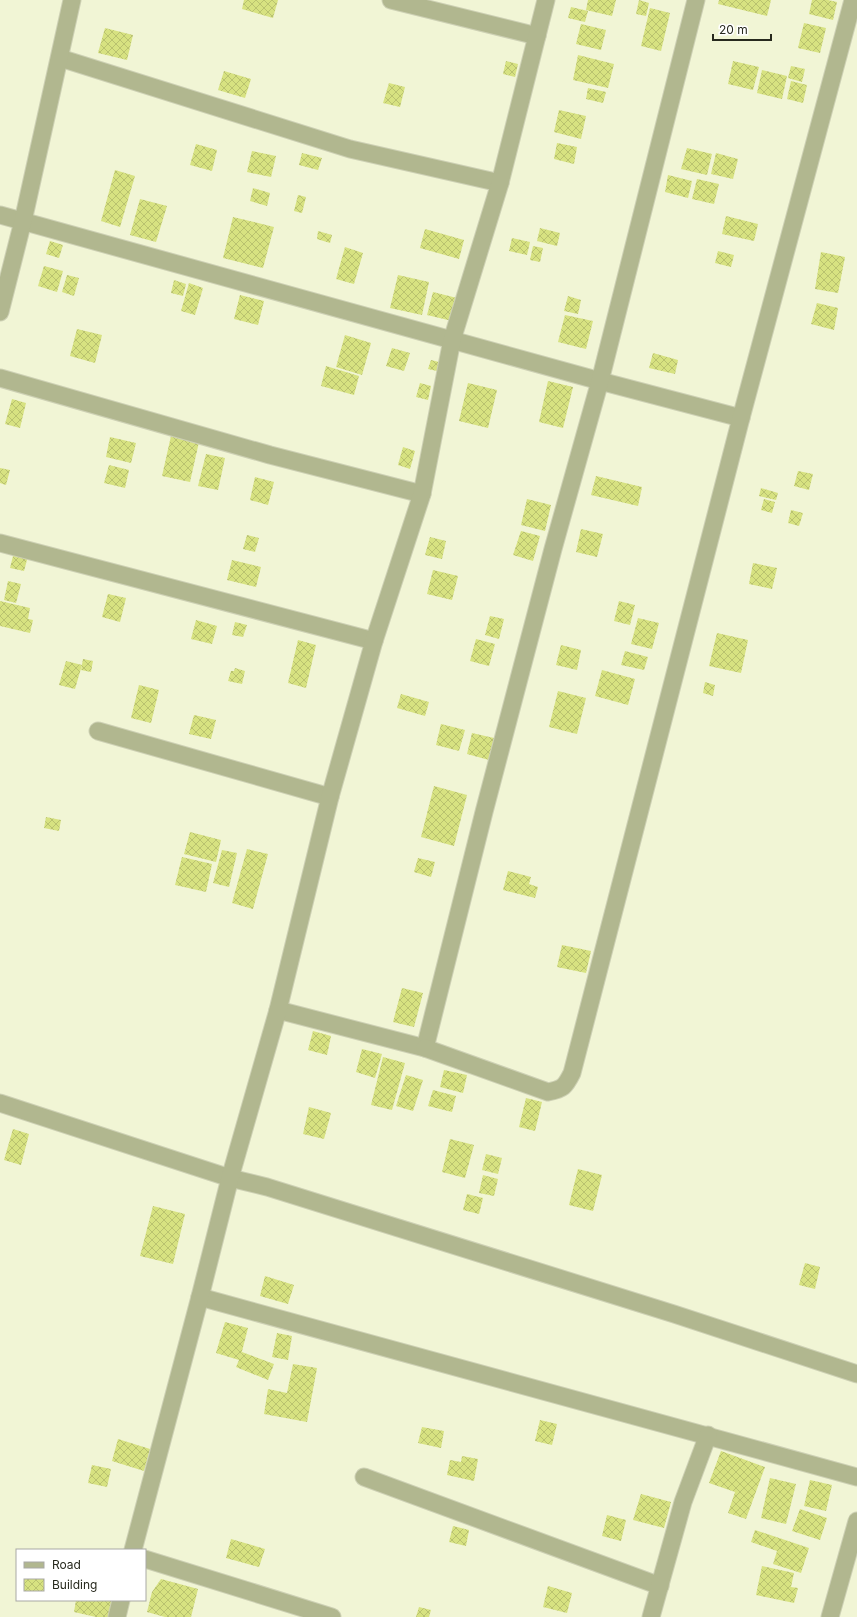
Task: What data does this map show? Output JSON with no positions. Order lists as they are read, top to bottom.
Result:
{
  "legend": ["Road", "Building"],
  "scale_bar": "20 m"
}
